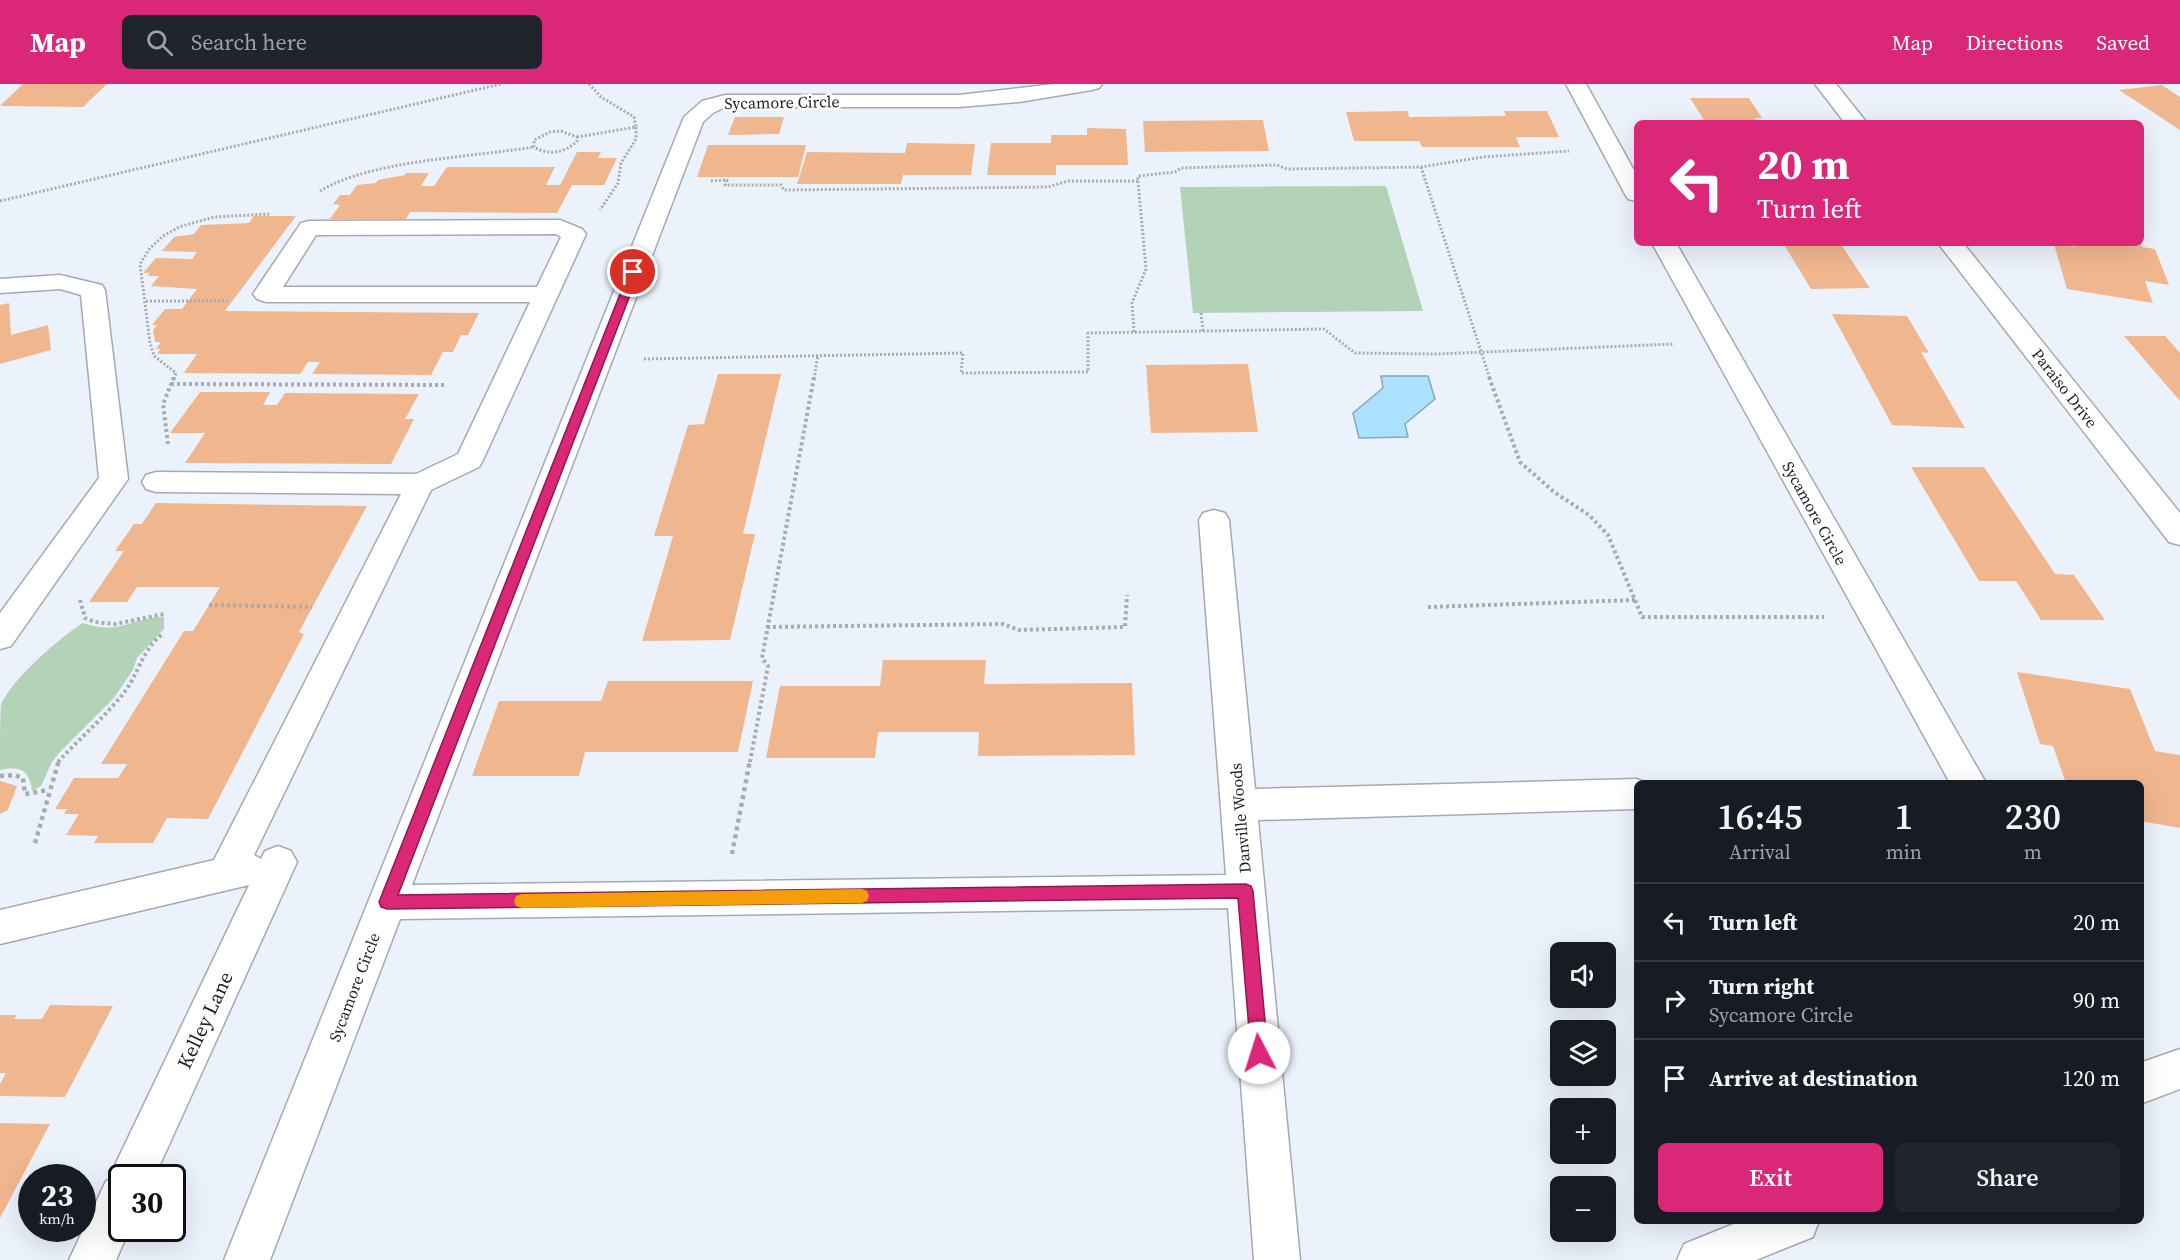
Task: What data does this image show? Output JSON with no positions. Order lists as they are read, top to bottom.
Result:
{
  "streets": {
    "street": [
      "Sycamore Circle",
      "Paraiso Drive",
      "Danville Woods",
      "Kelley Lane"
    ]
  },
  "page": {
    "header": "Map",
    "search": "Search here",
    "nav": ["Map", "Directions", "Saved"],
    "turn": ["20 m", "Turn left"],
    "eta": [
      "16:45",
      "Arrival",
      "1",
      "min",
      "230",
      "m"
    ],
    "list": [
      {
        "name": "Turn left",
        "value": "20 m"
      },
      {
        "name": "Turn right",
        "note": "Sycamore Circle",
        "value": "90 m"
      },
      {
        "name": "Arrive at destination",
        "value": "120 m"
      }
    ],
    "map_buttons": ["+", "−"],
    "buttons": ["Exit", "Share"],
    "speed": "23 km/h",
    "limit": "30"
  }
}
